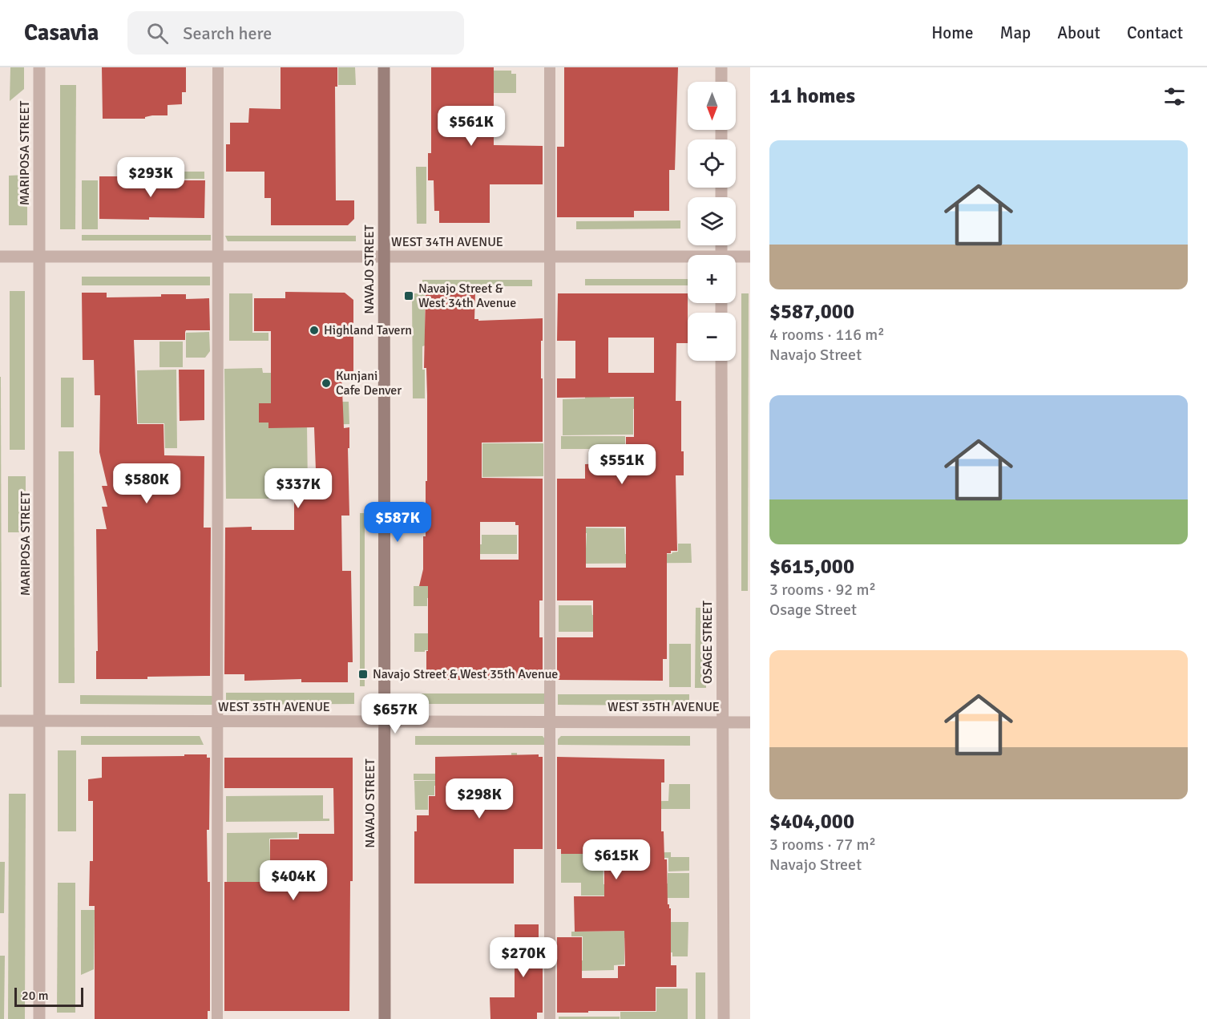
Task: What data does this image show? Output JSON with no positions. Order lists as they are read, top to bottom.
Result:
{
  "streets": {
    "street": [
      "MARIPOSA STREET",
      "WEST 34TH AVENUE",
      "NAVAJO STREET",
      "OSAGE STREET",
      "WEST 35TH AVENUE"
    ]
  },
  "crossings": [
    ["MARIPOSA STREET", "WEST 34TH AVENUE"],
    ["MARIPOSA STREET", "WEST 35TH AVENUE"],
    ["WEST 34TH AVENUE", "NAVAJO STREET"],
    ["NAVAJO STREET", "WEST 35TH AVENUE"],
    ["OSAGE STREET", "WEST 35TH AVENUE"]
  ],
  "places": {
    "transit": ["Navajo Street & West 34th Avenue", "Navajo Street & West 35th Avenue"],
    "other": ["Highland Tavern", "Kunjani Cafe Denver"]
  },
  "scale_bar": "20 m",
  "north": "bottom",
  "page": {
    "header": "Casavia",
    "search": "Search here",
    "nav": [
      "Home",
      "Map",
      "About",
      "Contact"
    ],
    "heading": "11 homes",
    "map_buttons": ["+", "−"],
    "price": [
      "$561K",
      "$293K",
      "$551K",
      "$580K",
      "$337K",
      "$587K",
      "$657K",
      "$298K",
      "$615K",
      "$404K",
      "$270K"
    ],
    "list": [
      {
        "name": "$587,000",
        "note": "4 rooms · 116 m² · Navajo Street"
      },
      {
        "name": "$615,000",
        "note": "3 rooms · 92 m² · Osage Street"
      },
      {
        "name": "$404,000",
        "note": "3 rooms · 77 m² · Navajo Street"
      }
    ],
    "scale": "20 m"
  }
}
